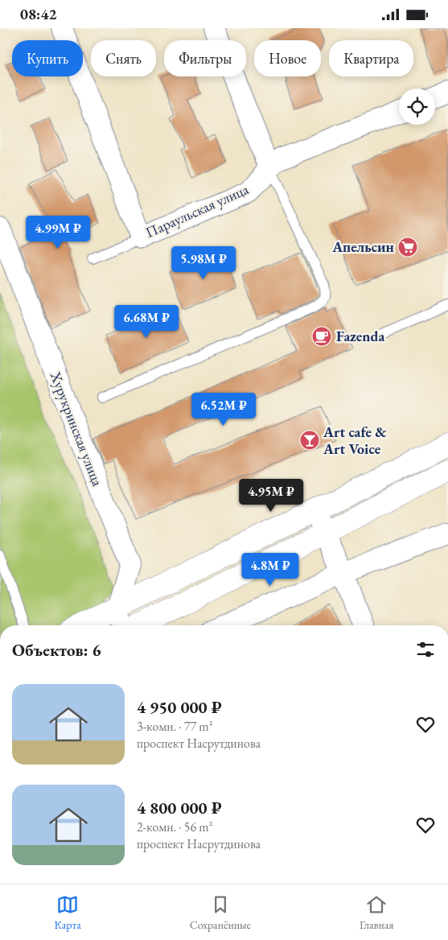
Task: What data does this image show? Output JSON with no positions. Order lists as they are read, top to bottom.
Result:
{
  "streets": {
    "street": ["Параульская улица", "Хурукринская улица"]
  },
  "places": {
    "supermarket": ["Апельсин"],
    "cafe": ["Fazenda"],
    "bar": ["Art cafe & Art Voice"]
  },
  "page": {
    "status": "08:42",
    "chip": [
      "Купить",
      "Снять",
      "Фильтры",
      "Новое",
      "Квартира"
    ],
    "price": [
      "4.99M ₽",
      "5.98M ₽",
      "6.68M ₽",
      "6.52M ₽",
      "4.95M ₽",
      "4.8M ₽"
    ],
    "heading": "Объектов: 6",
    "list": [
      {
        "name": "4 950 000 ₽",
        "note": "3-комн. · 77 m² · проспект Насрутдинова"
      },
      {
        "name": "4 800 000 ₽",
        "note": "2-комн. · 56 m² · проспект Насрутдинова"
      }
    ],
    "tabs": ["Карта", "Сохранённые", "Главная"]
  }
}
